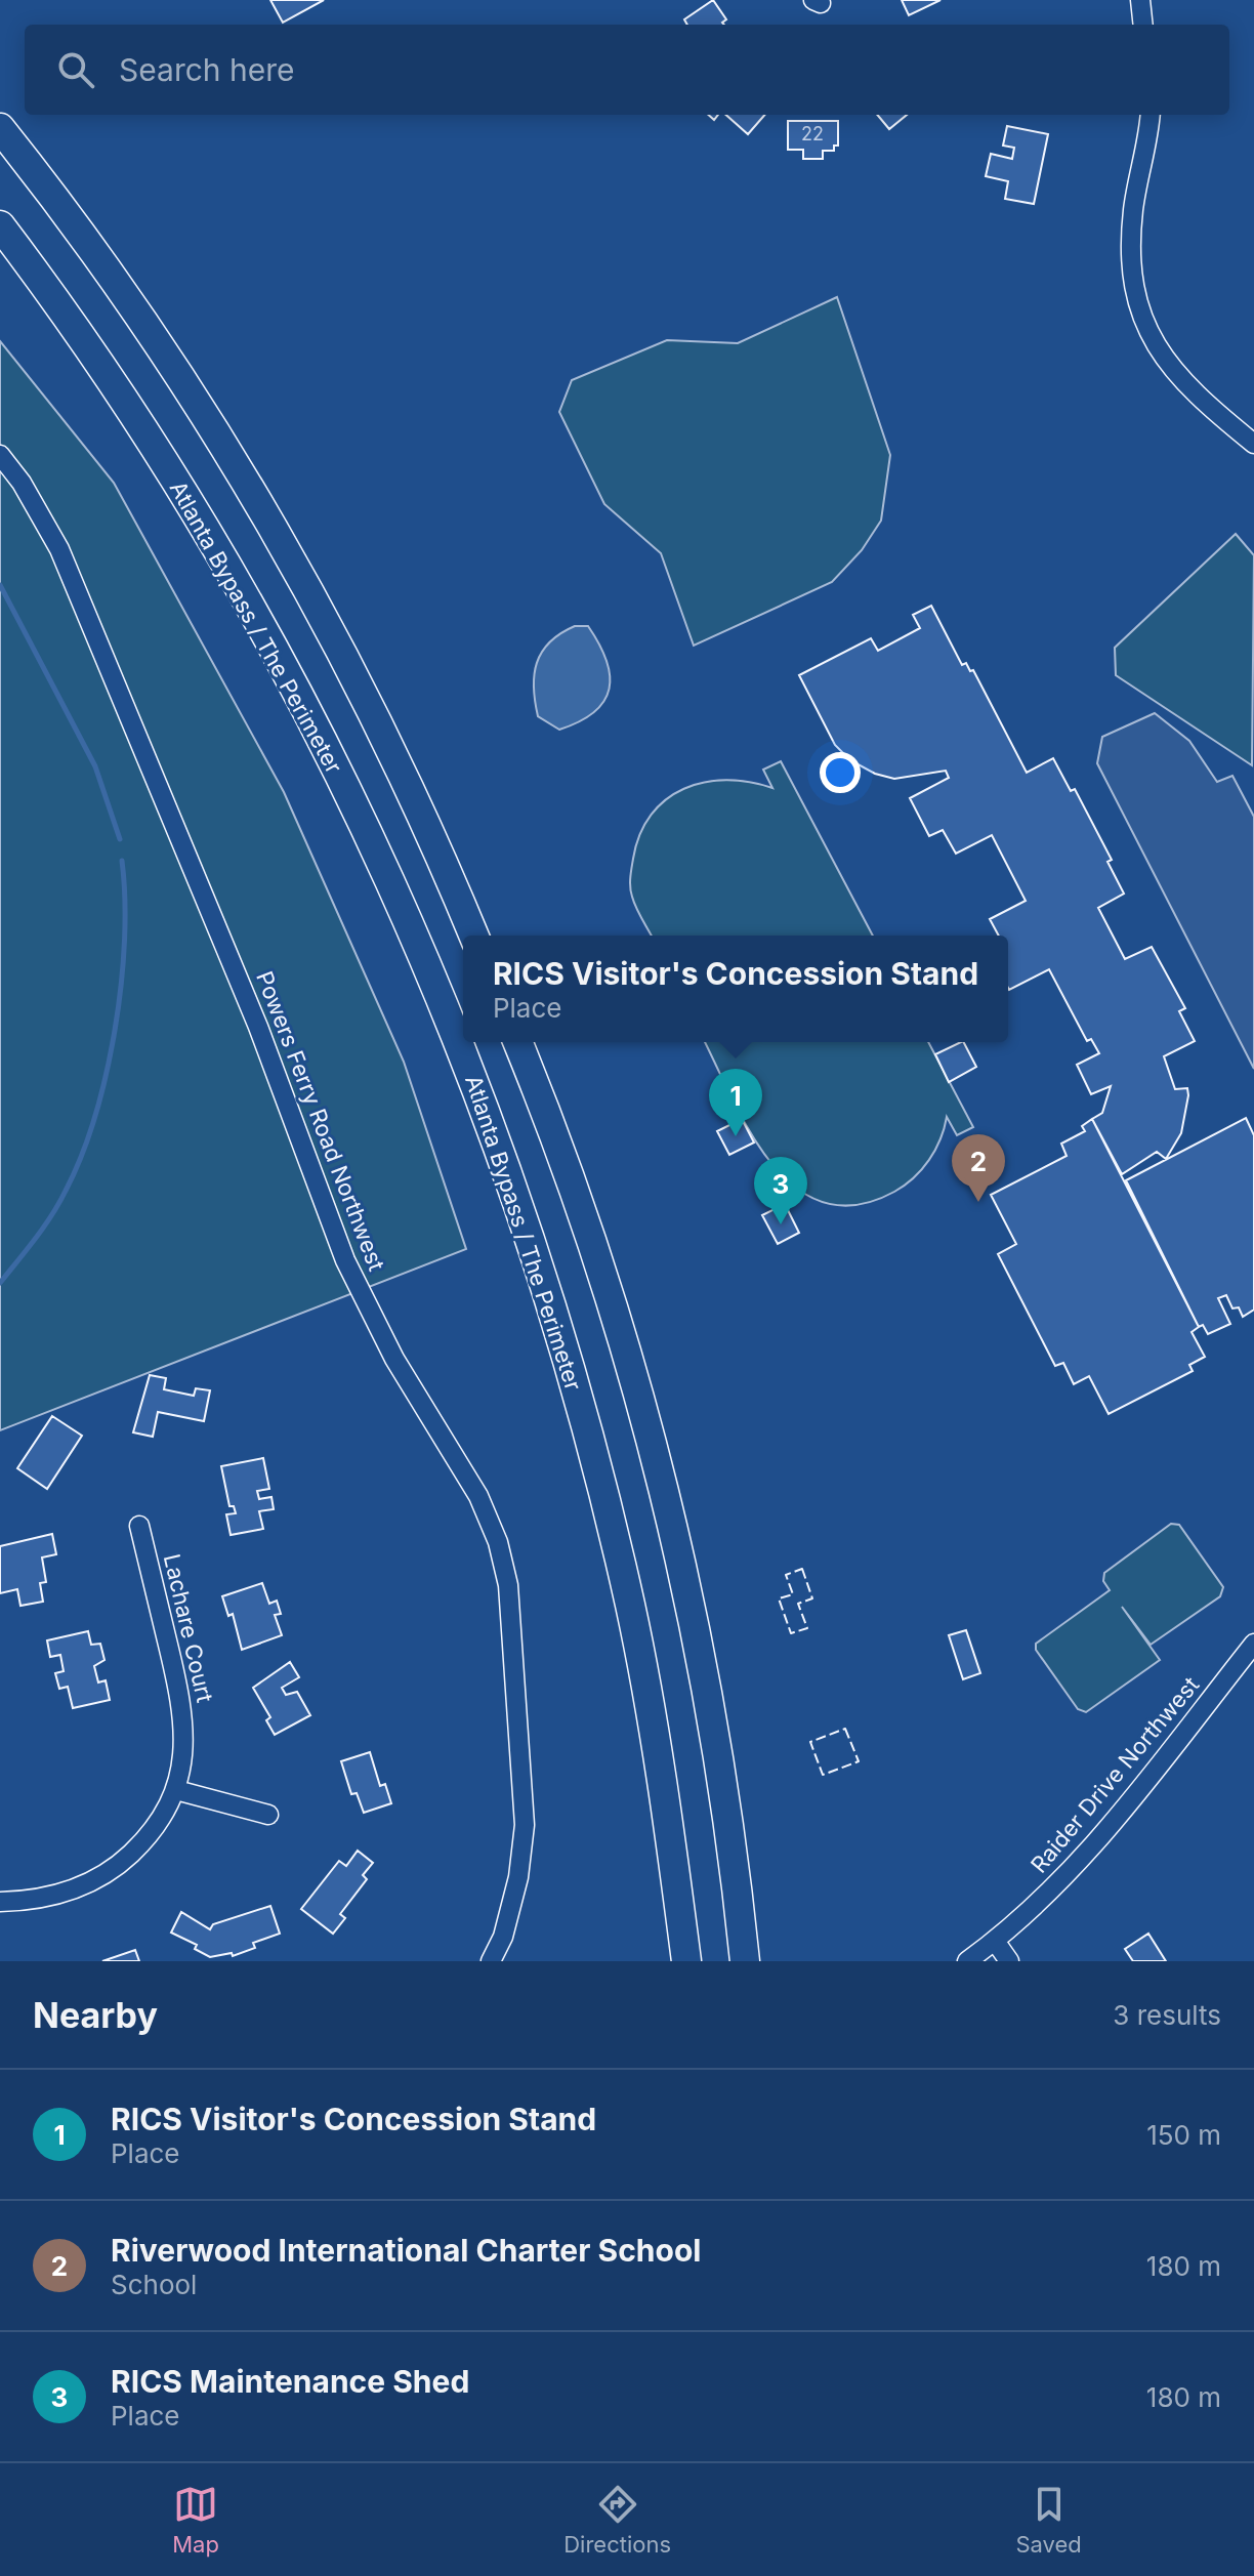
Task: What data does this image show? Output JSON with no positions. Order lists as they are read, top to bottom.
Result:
{
  "streets": {
    "highway": ["Atlanta Bypass / The Perimeter"],
    "street": ["Powers Ferry Road Northwest", "Lachare Court", "Raider Drive Northwest"]
  },
  "house_numbers": ["22"],
  "page": {
    "search": "Search here",
    "popup": ["RICS Visitor's Concession Stand", "Place"],
    "pins": ["1", "2", "3"],
    "heading": ["Nearby", "3 results"],
    "list": [
      {
        "mark": "1",
        "name": "RICS Visitor's Concession Stand",
        "note": "Place",
        "value": "150 m"
      },
      {
        "mark": "2",
        "name": "Riverwood International Charter School",
        "note": "School",
        "value": "180 m"
      },
      {
        "mark": "3",
        "name": "RICS Maintenance Shed",
        "note": "Place",
        "value": "180 m"
      }
    ],
    "nav": ["Map", "Directions", "Saved"]
  }
}
